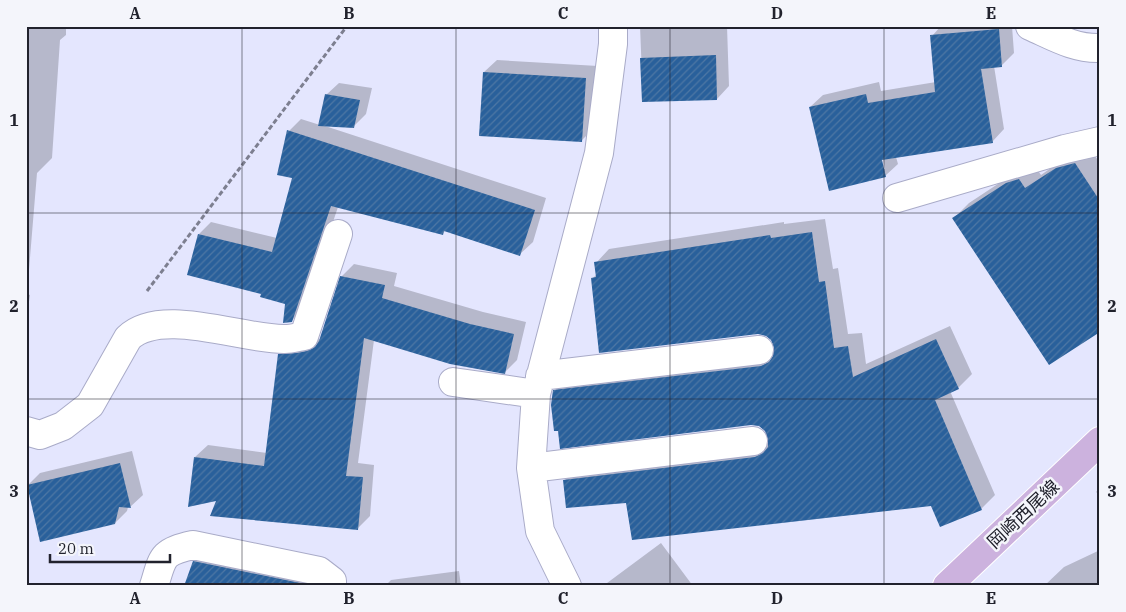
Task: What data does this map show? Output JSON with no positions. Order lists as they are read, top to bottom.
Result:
{
  "streets": {
    "main road": ["岡崎西尾線"]
  },
  "scale_bar": "20 m",
  "grid": {
    "columns": [
      "A",
      "B",
      "C",
      "D",
      "E"
    ],
    "rows": ["1", "2", "3"]
  }
}
